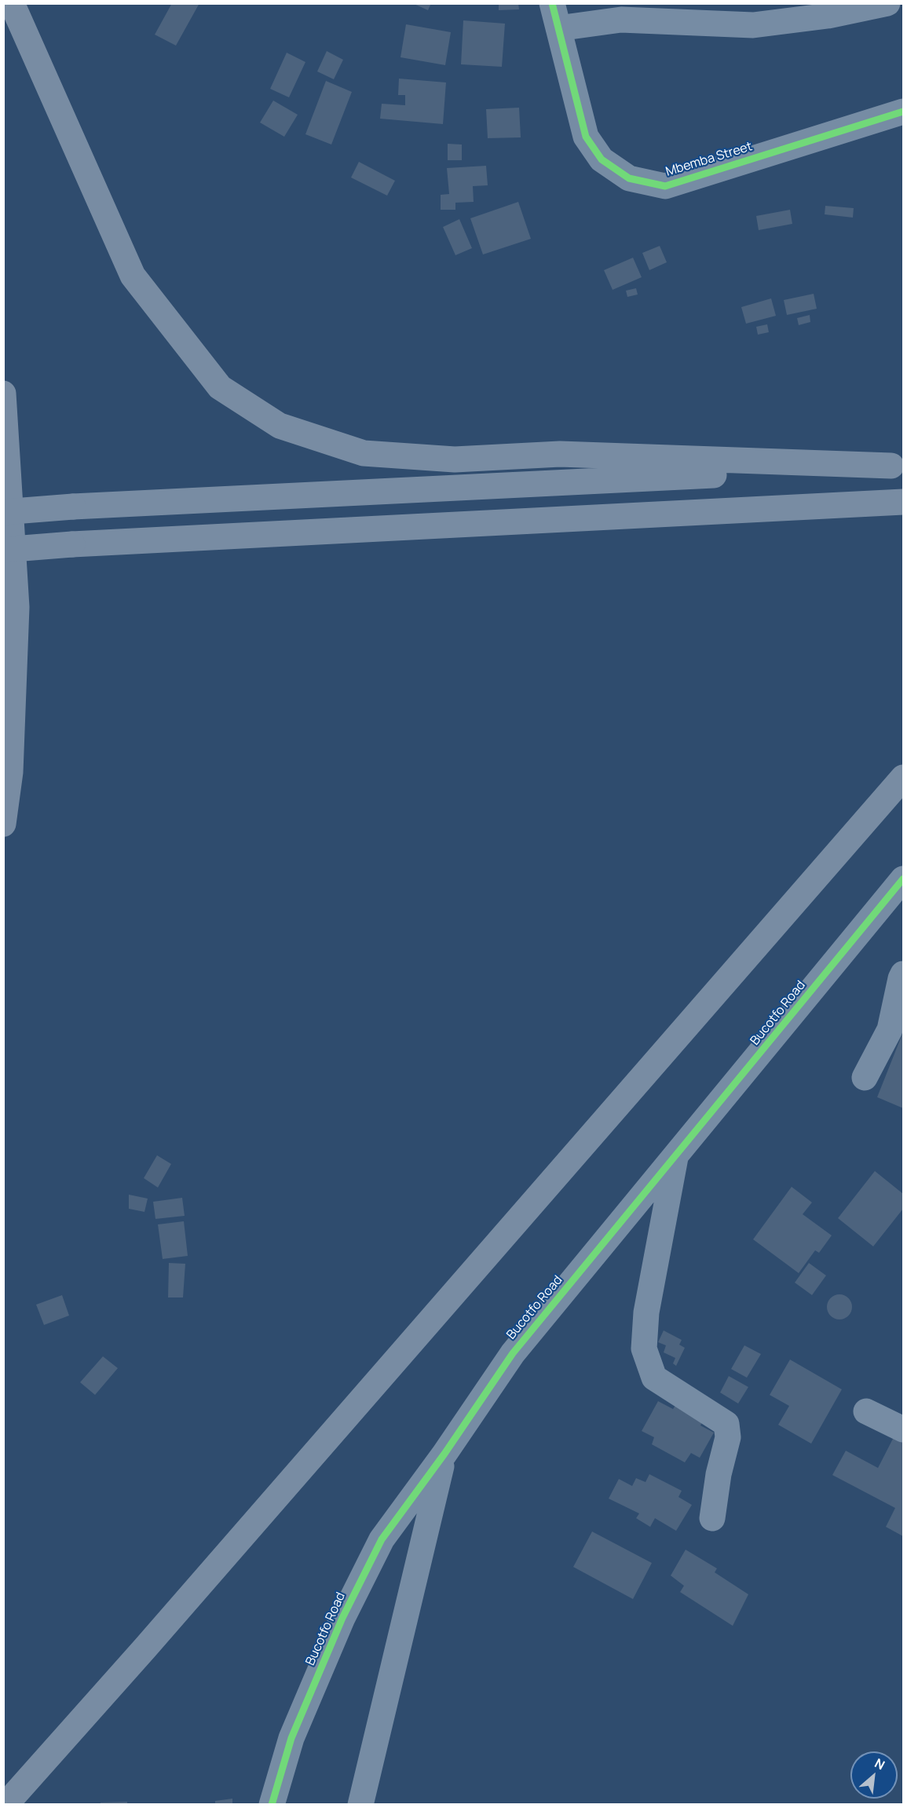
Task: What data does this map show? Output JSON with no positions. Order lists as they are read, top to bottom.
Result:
{
  "streets": {
    "street": ["Mbemba Street", "Bucotfo Road"]
  },
  "north": "top right"
}
